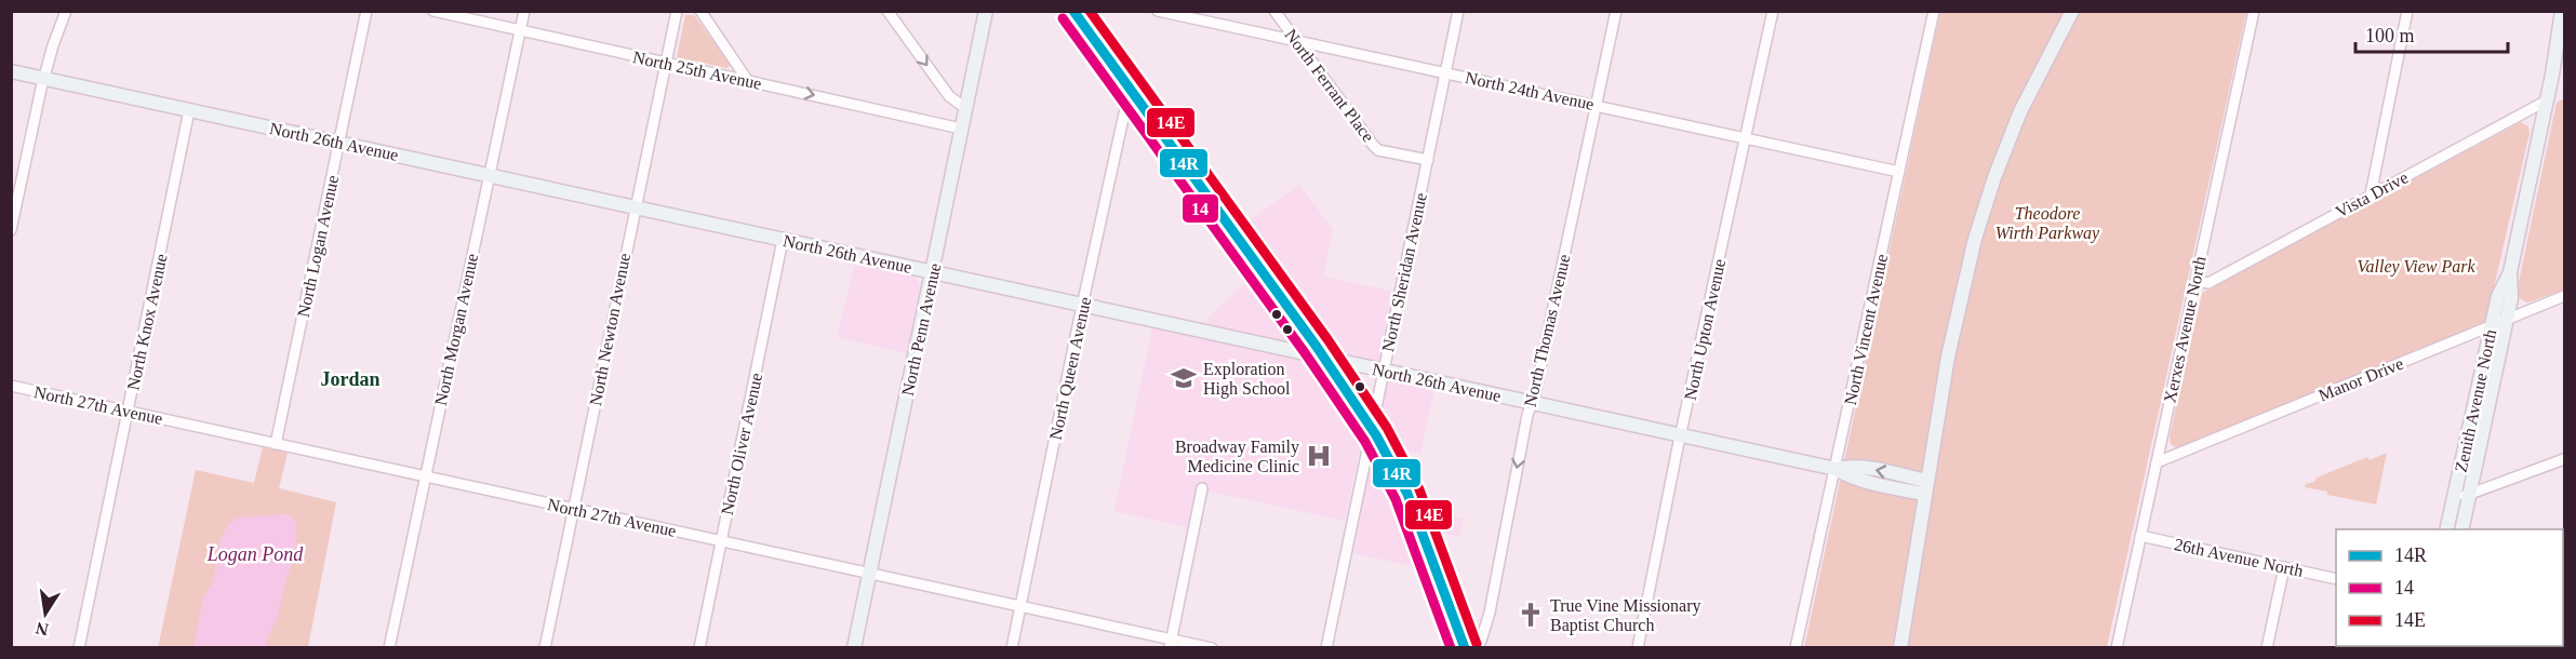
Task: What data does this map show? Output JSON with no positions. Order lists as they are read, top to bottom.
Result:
{
  "streets": {
    "street": [
      "North 25th Avenue",
      "North Ferrant Place",
      "North 24th Avenue",
      "North 26th Avenue",
      "Vista Drive",
      "North Logan Avenue",
      "North Sheridan Avenue",
      "North Knox Avenue",
      "North Morgan Avenue",
      "North Newton Avenue",
      "North Penn Avenue",
      "North Upton Avenue",
      "North Vincent Avenue",
      "Xerxes Avenue North",
      "North Thomas Avenue",
      "North Queen Avenue",
      "Manor Drive",
      "Zenith Avenue North",
      "North 27th Avenue",
      "North Oliver Avenue",
      "26th Avenue North"
    ]
  },
  "crossings": [
    ["North 25th Avenue", "North Morgan Avenue"],
    ["North 25th Avenue", "North Newton Avenue"],
    ["North 25th Avenue", "North Penn Avenue"],
    ["North Ferrant Place", "North 24th Avenue"],
    ["North Ferrant Place", "North Sheridan Avenue"],
    ["North 24th Avenue", "North Sheridan Avenue"],
    ["North 24th Avenue", "North Upton Avenue"],
    ["North 24th Avenue", "North Vincent Avenue"],
    ["North 24th Avenue", "North Thomas Avenue"],
    ["North 26th Avenue", "North Logan Avenue"],
    ["North 26th Avenue", "North Sheridan Avenue"],
    ["North 26th Avenue", "North Knox Avenue"],
    ["North 26th Avenue", "North Morgan Avenue"],
    ["North 26th Avenue", "North Newton Avenue"],
    ["North 26th Avenue", "North Penn Avenue"],
    ["North 26th Avenue", "North Upton Avenue"],
    ["North 26th Avenue", "North Vincent Avenue"],
    ["North 26th Avenue", "North Thomas Avenue"],
    ["North 26th Avenue", "North Queen Avenue"],
    ["North 26th Avenue", "North Oliver Avenue"],
    ["Vista Drive", "Xerxes Avenue North"],
    ["Vista Drive", "Zenith Avenue North"],
    ["North Logan Avenue", "North 27th Avenue"],
    ["North Knox Avenue", "North 27th Avenue"],
    ["North Morgan Avenue", "North 27th Avenue"],
    ["North Newton Avenue", "North 27th Avenue"],
    ["North Penn Avenue", "North 27th Avenue"],
    ["Xerxes Avenue North", "Manor Drive"],
    ["Xerxes Avenue North", "26th Avenue North"],
    ["North Queen Avenue", "North 27th Avenue"],
    ["Manor Drive", "Zenith Avenue North"],
    ["North 27th Avenue", "North Oliver Avenue"]
  ],
  "one_way": ["North 25th Avenue", "North Thomas Avenue"],
  "districts": ["Jordan"],
  "water": ["Logan Pond"],
  "parks": ["Theodore Wirth Parkway", "Valley View Park"],
  "places": {
    "school or university": ["Exploration High School"],
    "hospital": ["Broadway Family Medicine Clinic"],
    "church": ["True Vine Missionary Baptist Church"]
  },
  "lines": ["transit line 14R", "transit line 14E", "transit line 14"],
  "legend": ["14R", "14", "14E"],
  "scale_bar": "100 m",
  "north": "bottom"
}
